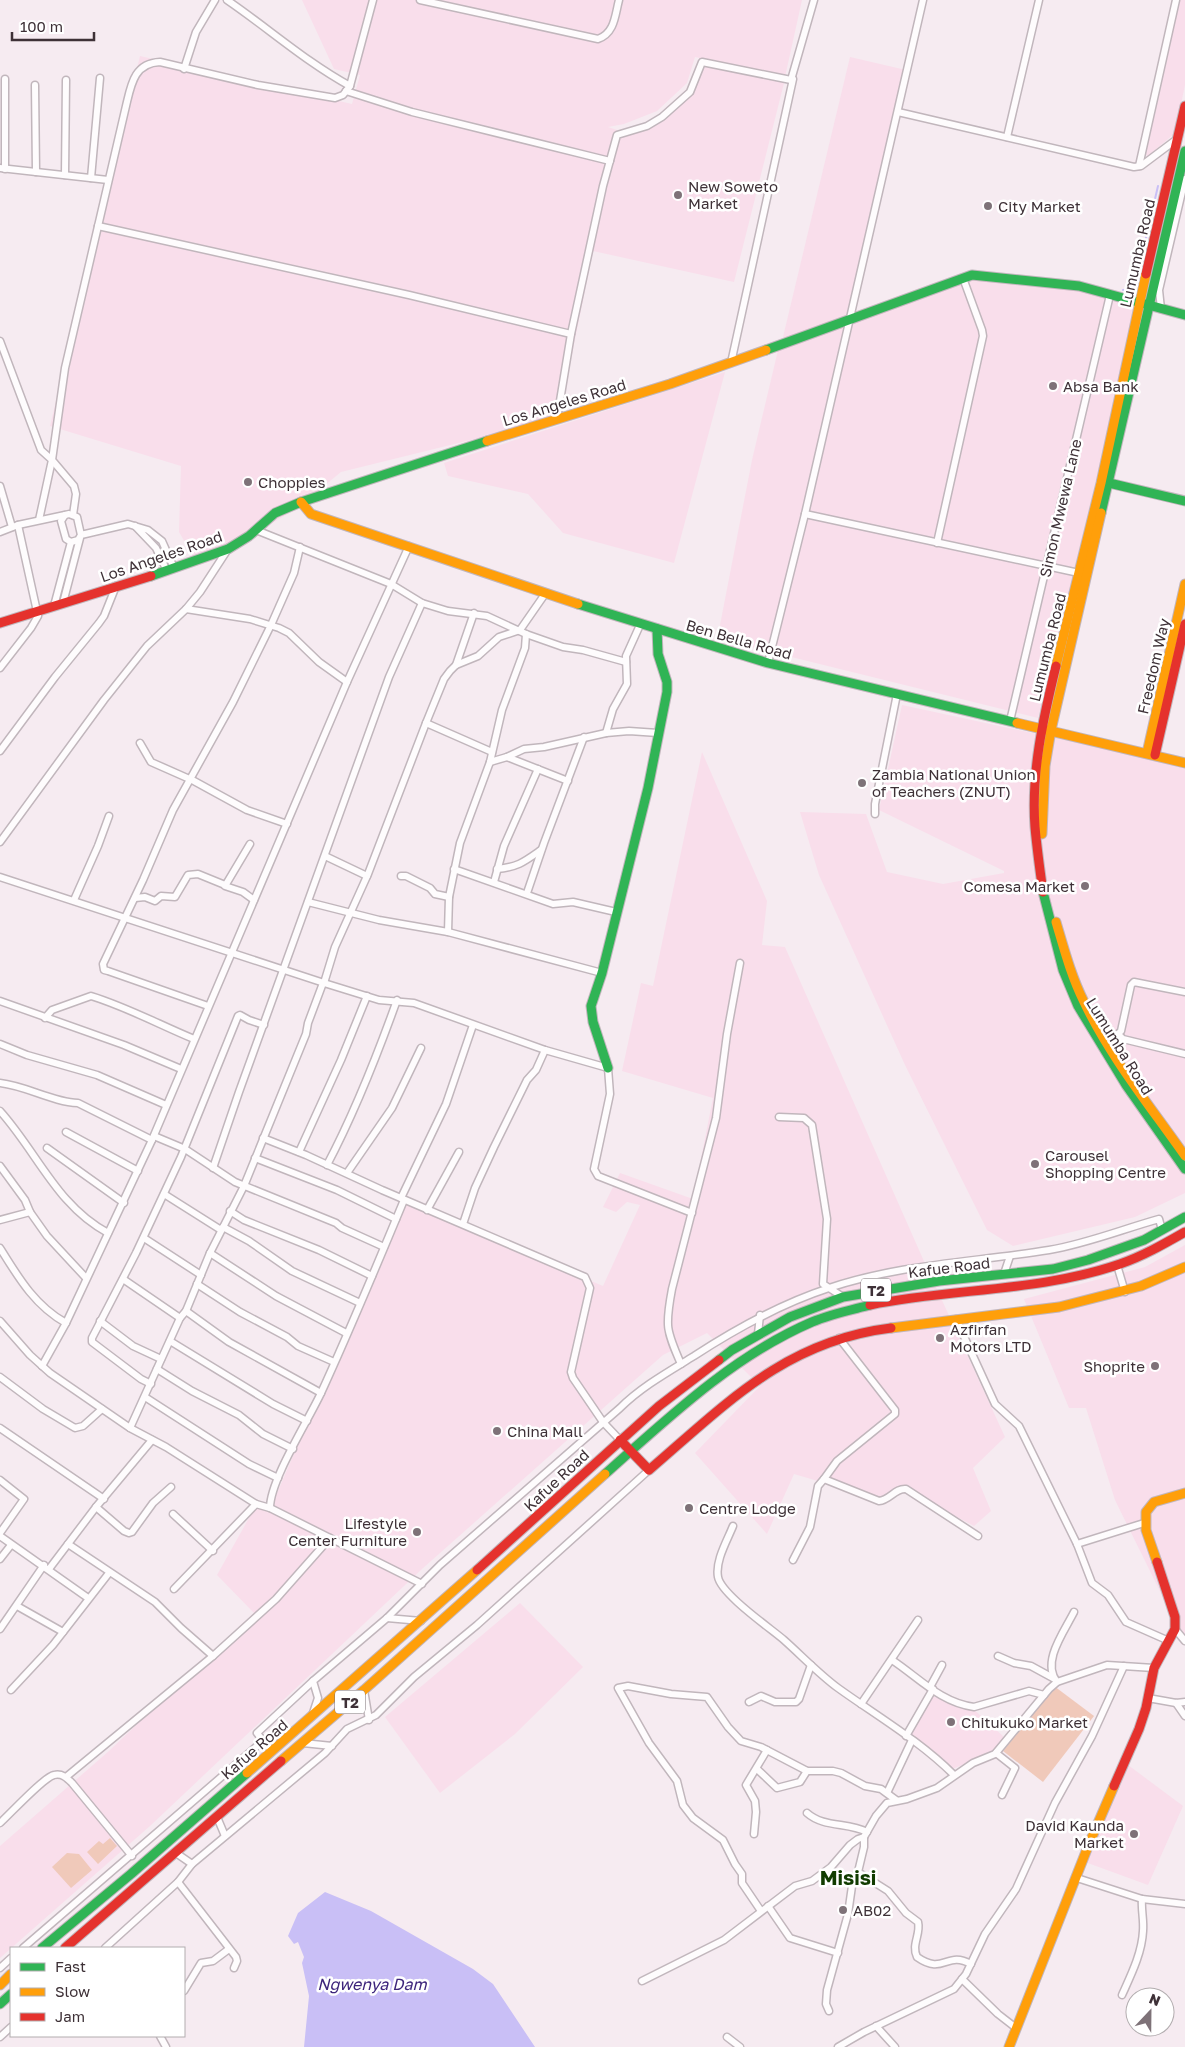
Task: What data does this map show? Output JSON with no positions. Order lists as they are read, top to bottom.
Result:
{
  "streets": {
    "main road": [
      "Lumumba Road",
      "Los Angeles Road",
      "Ben Bella Road",
      "Freedom Way",
      "Kafue Road",
      "T2"
    ],
    "street": ["Simon Mwewa Lane"]
  },
  "crossings": [
    ["Lumumba Road", "Los Angeles Road"],
    ["Lumumba Road", "Ben Bella Road"],
    ["Los Angeles Road", "Simon Mwewa Lane"],
    ["Los Angeles Road", "Ben Bella Road"],
    ["Simon Mwewa Lane", "Ben Bella Road"],
    ["Ben Bella Road", "Freedom Way"]
  ],
  "districts": ["Misisi"],
  "water": ["Ngwenya Dam"],
  "places": [
    "New Soweto Market",
    "City Market",
    "Absa Bank",
    "Choppies",
    "Zambia National Union of Teachers (ZNUT)",
    "Comesa Market",
    "Carousel Shopping Centre",
    "Azfirfan Motors LTD",
    "Shoprite",
    "China Mall",
    "Centre Lodge",
    "Lifestyle Center Furniture",
    "Chitukuko Market",
    "David Kaunda Market",
    "AB02"
  ],
  "legend": ["Fast", "Slow", "Jam"],
  "scale_bar": "100 m",
  "north": "top"
}
